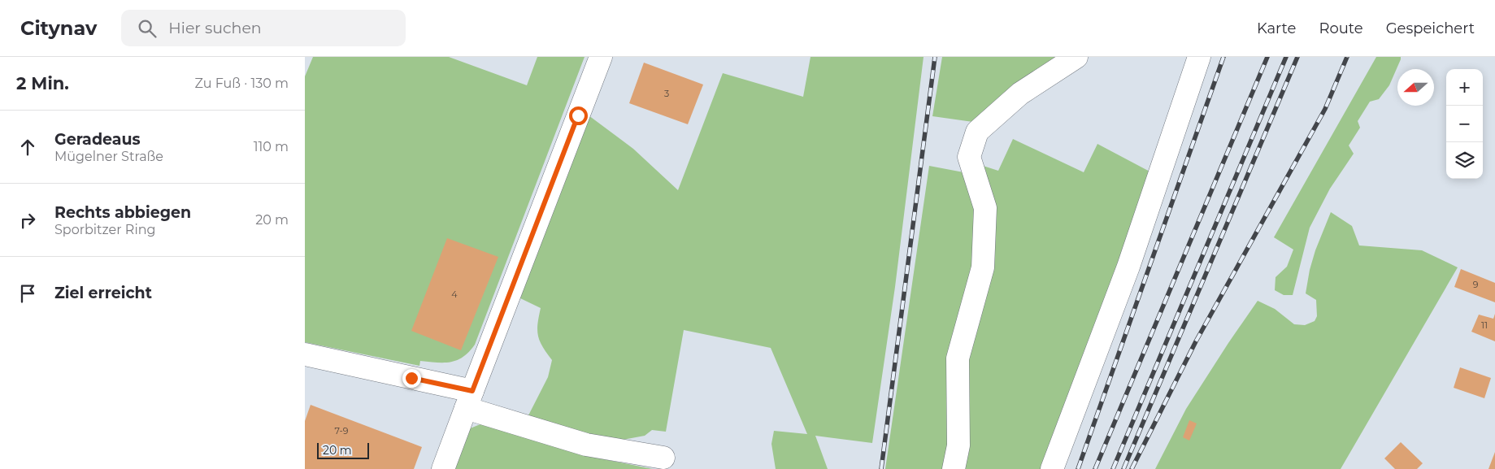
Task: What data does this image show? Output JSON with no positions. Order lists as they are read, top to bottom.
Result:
{
  "house_numbers": [
    "3",
    "9",
    "4",
    "11",
    "7-9"
  ],
  "scale_bar": "20 m",
  "north": "left",
  "page": {
    "header": "Citynav",
    "search": "Hier suchen",
    "nav": ["Karte", "Route", "Gespeichert"],
    "heading": ["2 Min.", "Zu Fuß · 130 m"],
    "map_buttons": ["+", "−"],
    "list": [
      ["Geradeaus", "Mügelner Straße", "110 m"],
      ["Rechts abbiegen", "Sporbitzer Ring", "20 m"],
      "Ziel erreicht"
    ],
    "scale": "20 m"
  }
}
